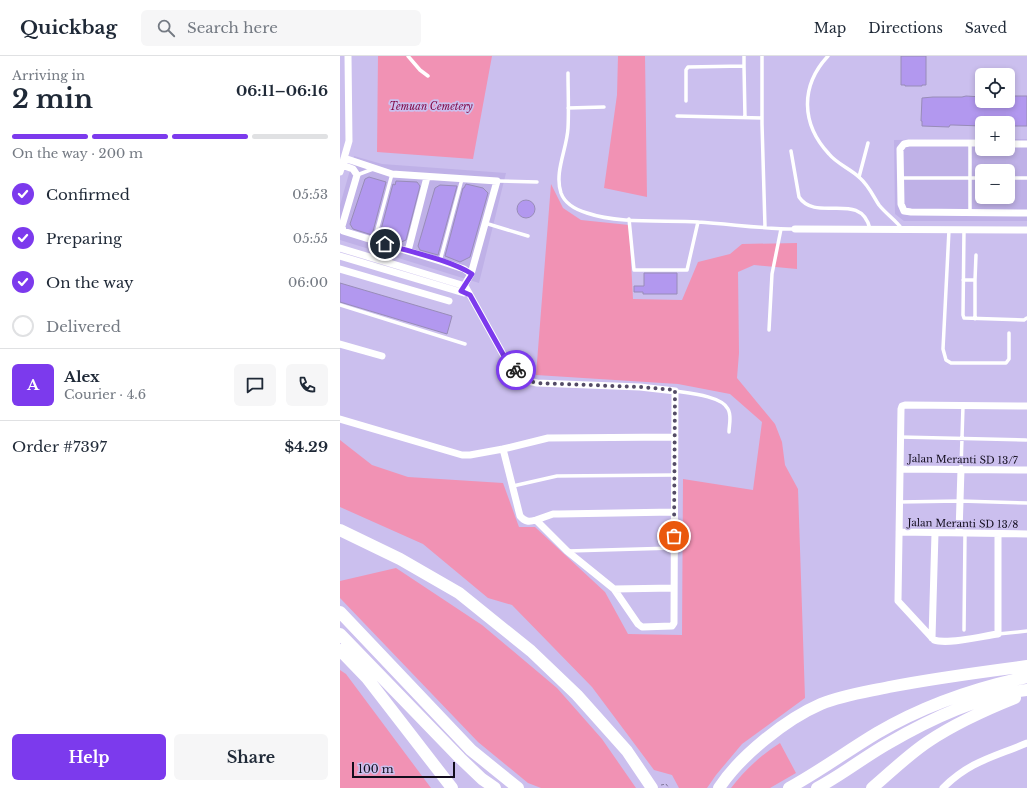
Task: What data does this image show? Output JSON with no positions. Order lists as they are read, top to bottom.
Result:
{
  "streets": {
    "street": ["Jalan Meranti SD 13/7", "Jalan Meranti SD 13/8"]
  },
  "parks": ["Temuan Cemetery"],
  "scale_bar": "100 m",
  "page": {
    "header": "Quickbag",
    "search": "Search here",
    "nav": ["Map", "Directions", "Saved"],
    "heading": ["2 min", "Arriving in", "06:11–06:16"],
    "panel": [
      "Alex",
      "Courier · 4.6",
      "Order #7397",
      "$4.29"
    ],
    "map_buttons": ["+", "−"],
    "bar": "On the way · 200 m",
    "list": [
      ["Confirmed", "05:53"],
      ["Preparing", "05:55"],
      ["On the way", "06:00"],
      "Delivered"
    ],
    "round": "A",
    "buttons": ["Help", "Share"],
    "scale": "100 m"
  }
}
